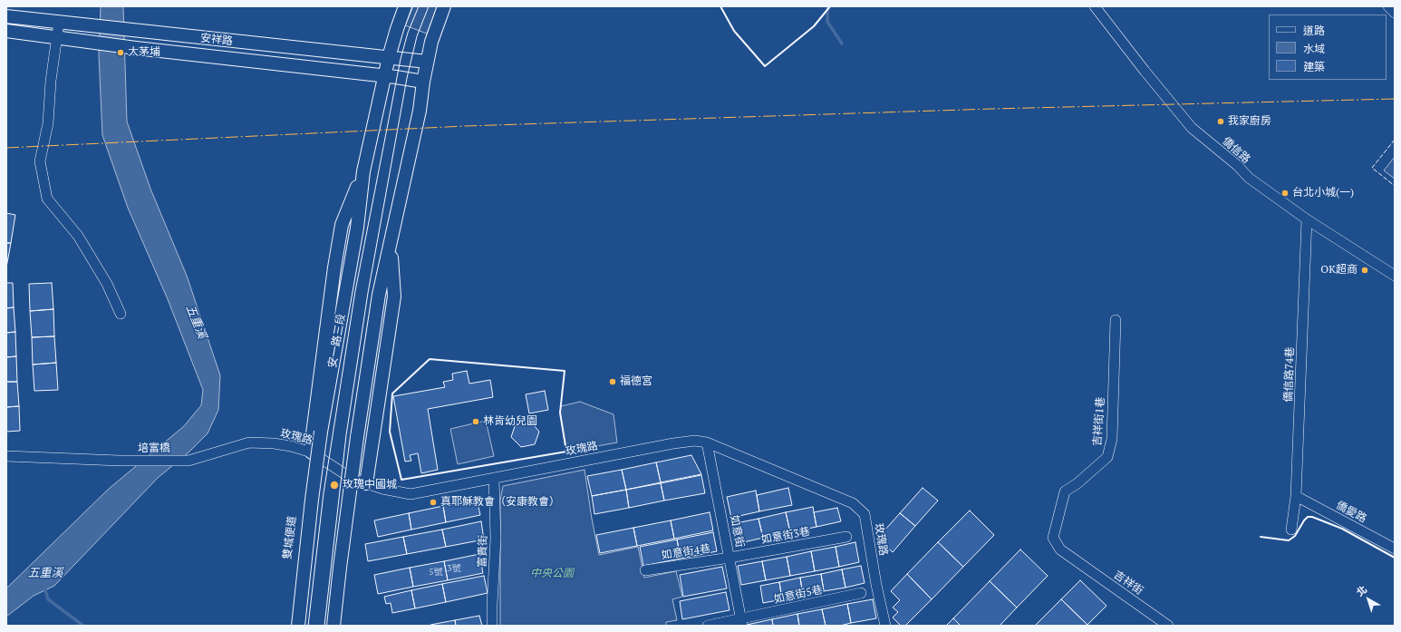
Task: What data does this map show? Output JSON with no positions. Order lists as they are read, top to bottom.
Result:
{
  "streets": {
    "street": [
      "安祥路",
      "僑信路",
      "安一路三段",
      "僑信路74巷",
      "吉祥街1巷",
      "玫瑰路",
      "培富橋",
      "僑愛路",
      "如意街",
      "如意街3巷",
      "雙城便道",
      "富貴街",
      "如意街4巷",
      "吉祥街",
      "如意街5巷"
    ]
  },
  "crossings": [
    ["安祥路", "安一路三段"],
    ["僑信路", "僑信路74巷"],
    ["僑信路74巷", "僑愛路"],
    ["吉祥街1巷", "吉祥街"],
    ["玫瑰路", "培富橋"],
    ["玫瑰路", "如意街"],
    ["玫瑰路", "雙城便道"],
    ["玫瑰路", "富貴街"],
    ["如意街", "如意街3巷"],
    ["如意街", "如意街4巷"],
    ["如意街", "如意街5巷"],
    ["如意街3巷", "如意街4巷"]
  ],
  "water": ["五重溪"],
  "parks": ["中央公園"],
  "places": [
    "大茅埔",
    "我家廚房",
    "台北小城(一)",
    "OK超商",
    "福德宮",
    "林肯幼兒園",
    "玫瑰中國城",
    "真耶穌教會（安康教會）"
  ],
  "house_numbers": ["3號", "5號"],
  "legend": ["道路", "水域", "建築"],
  "north": "top left"
}
